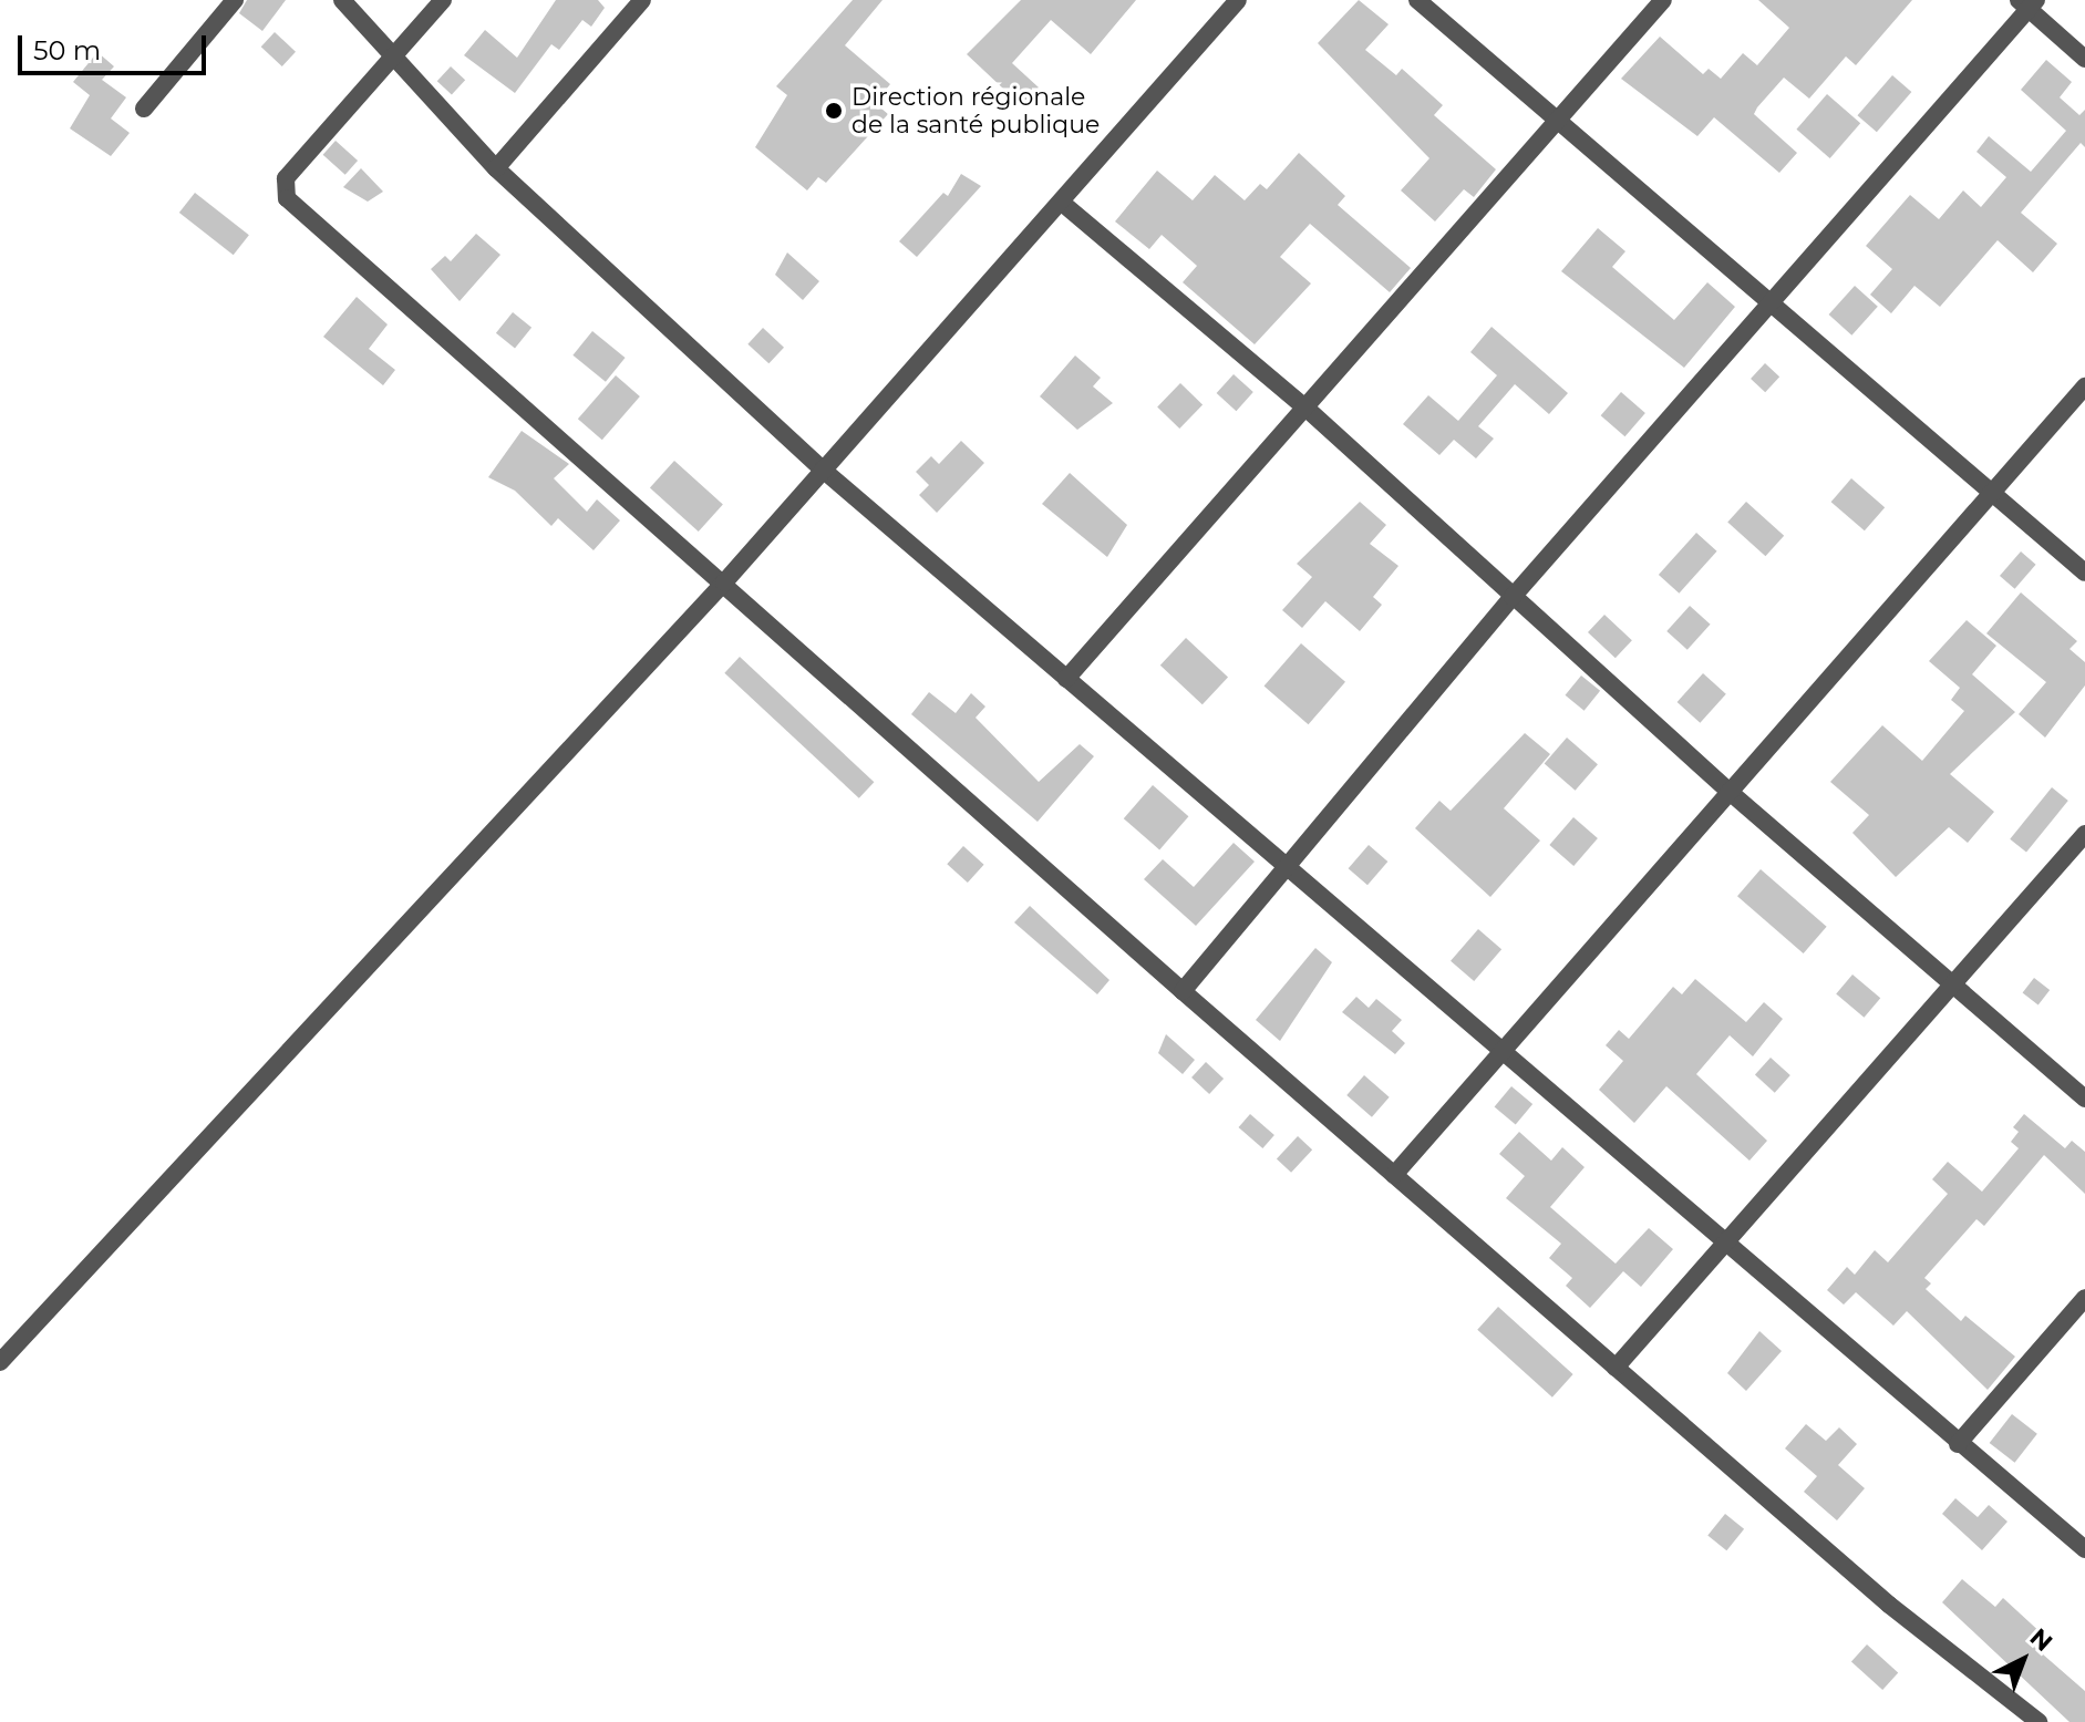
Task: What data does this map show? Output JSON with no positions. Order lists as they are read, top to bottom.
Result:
{
  "places": ["Direction régionale de la santé publique"],
  "scale_bar": "50 m",
  "north": "top right"
}
